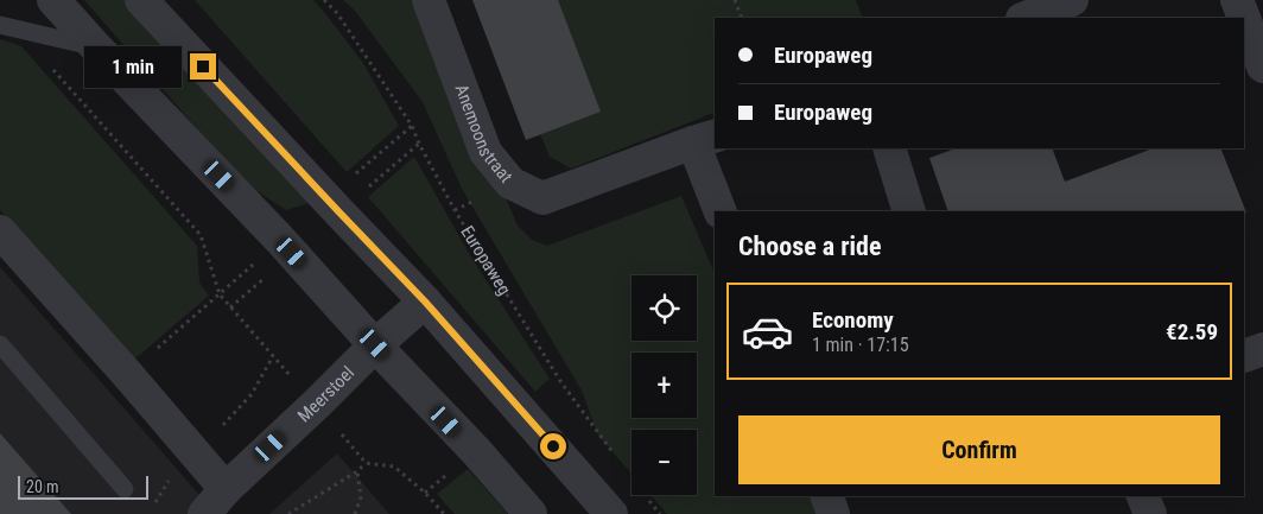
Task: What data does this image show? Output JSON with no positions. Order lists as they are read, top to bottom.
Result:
{
  "streets": {
    "street": ["Anemoonstraat", "Meerstoel"],
    "path": ["Europaweg"]
  },
  "scale_bar": "20 m",
  "page": {
    "banner": ["Europaweg", "Europaweg"],
    "bubble": "1 min",
    "heading": "Choose a ride",
    "map_buttons": ["+", "−"],
    "list": [
      {
        "name": "Economy",
        "note": "1 min · 17:15",
        "value": "€2.59"
      }
    ],
    "buttons": "Confirm",
    "scale": "20 m"
  }
}
